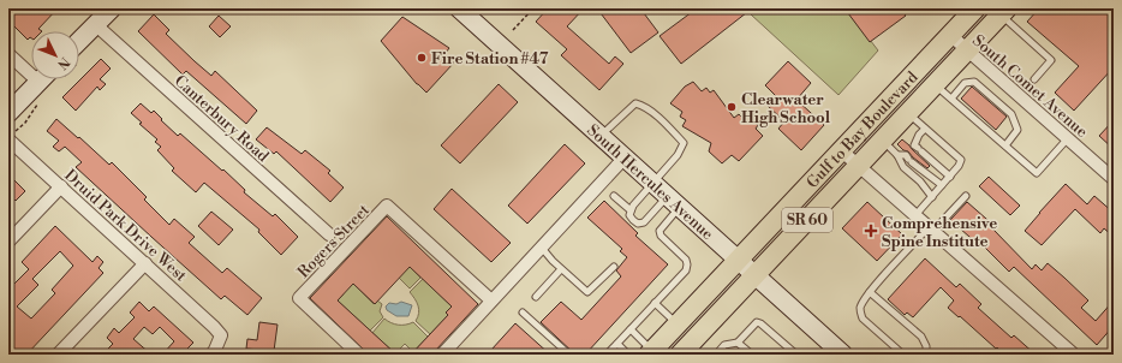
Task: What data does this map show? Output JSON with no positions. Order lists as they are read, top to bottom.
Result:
{
  "streets": {
    "main road": ["Gulf to Bay Boulevard", "SR 60"],
    "street": [
      "South Comet Avenue",
      "Canterbury Road",
      "South Hercules Avenue",
      "Druid Park Drive West",
      "Rogers Street"
    ]
  },
  "crossings": [
    ["South Comet Avenue", "Gulf to Bay Boulevard"],
    ["Gulf to Bay Boulevard", "South Hercules Avenue"]
  ],
  "places": {
    "other": ["Fire Station #47", "Clearwater High School"],
    "health": ["Comprehensive Spine Institute"]
  },
  "north": "bottom right"
}
